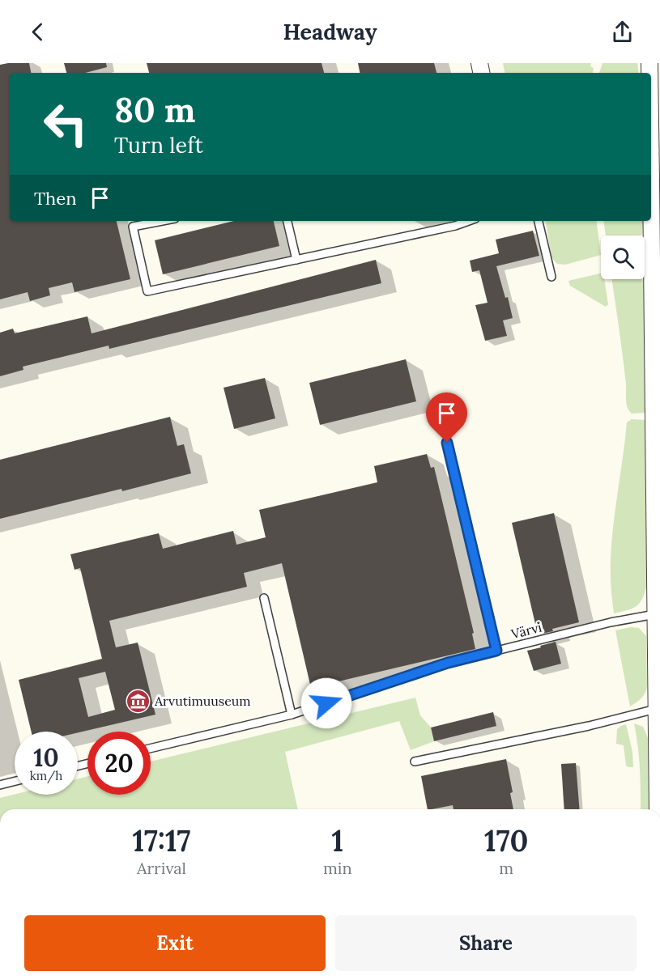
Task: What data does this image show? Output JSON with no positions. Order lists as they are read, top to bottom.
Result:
{
  "streets": {
    "lane": ["Värvi"]
  },
  "places": {
    "museum": ["Arvutimuuseum"]
  },
  "page": {
    "header": "Headway",
    "turn": ["80 m", "Turn left"],
    "then": "Then",
    "speed": "10 km/h",
    "limit": "20",
    "eta": [
      "17:17",
      "Arrival",
      "1",
      "min",
      "170",
      "m"
    ],
    "buttons": ["Exit", "Share"]
  }
}
